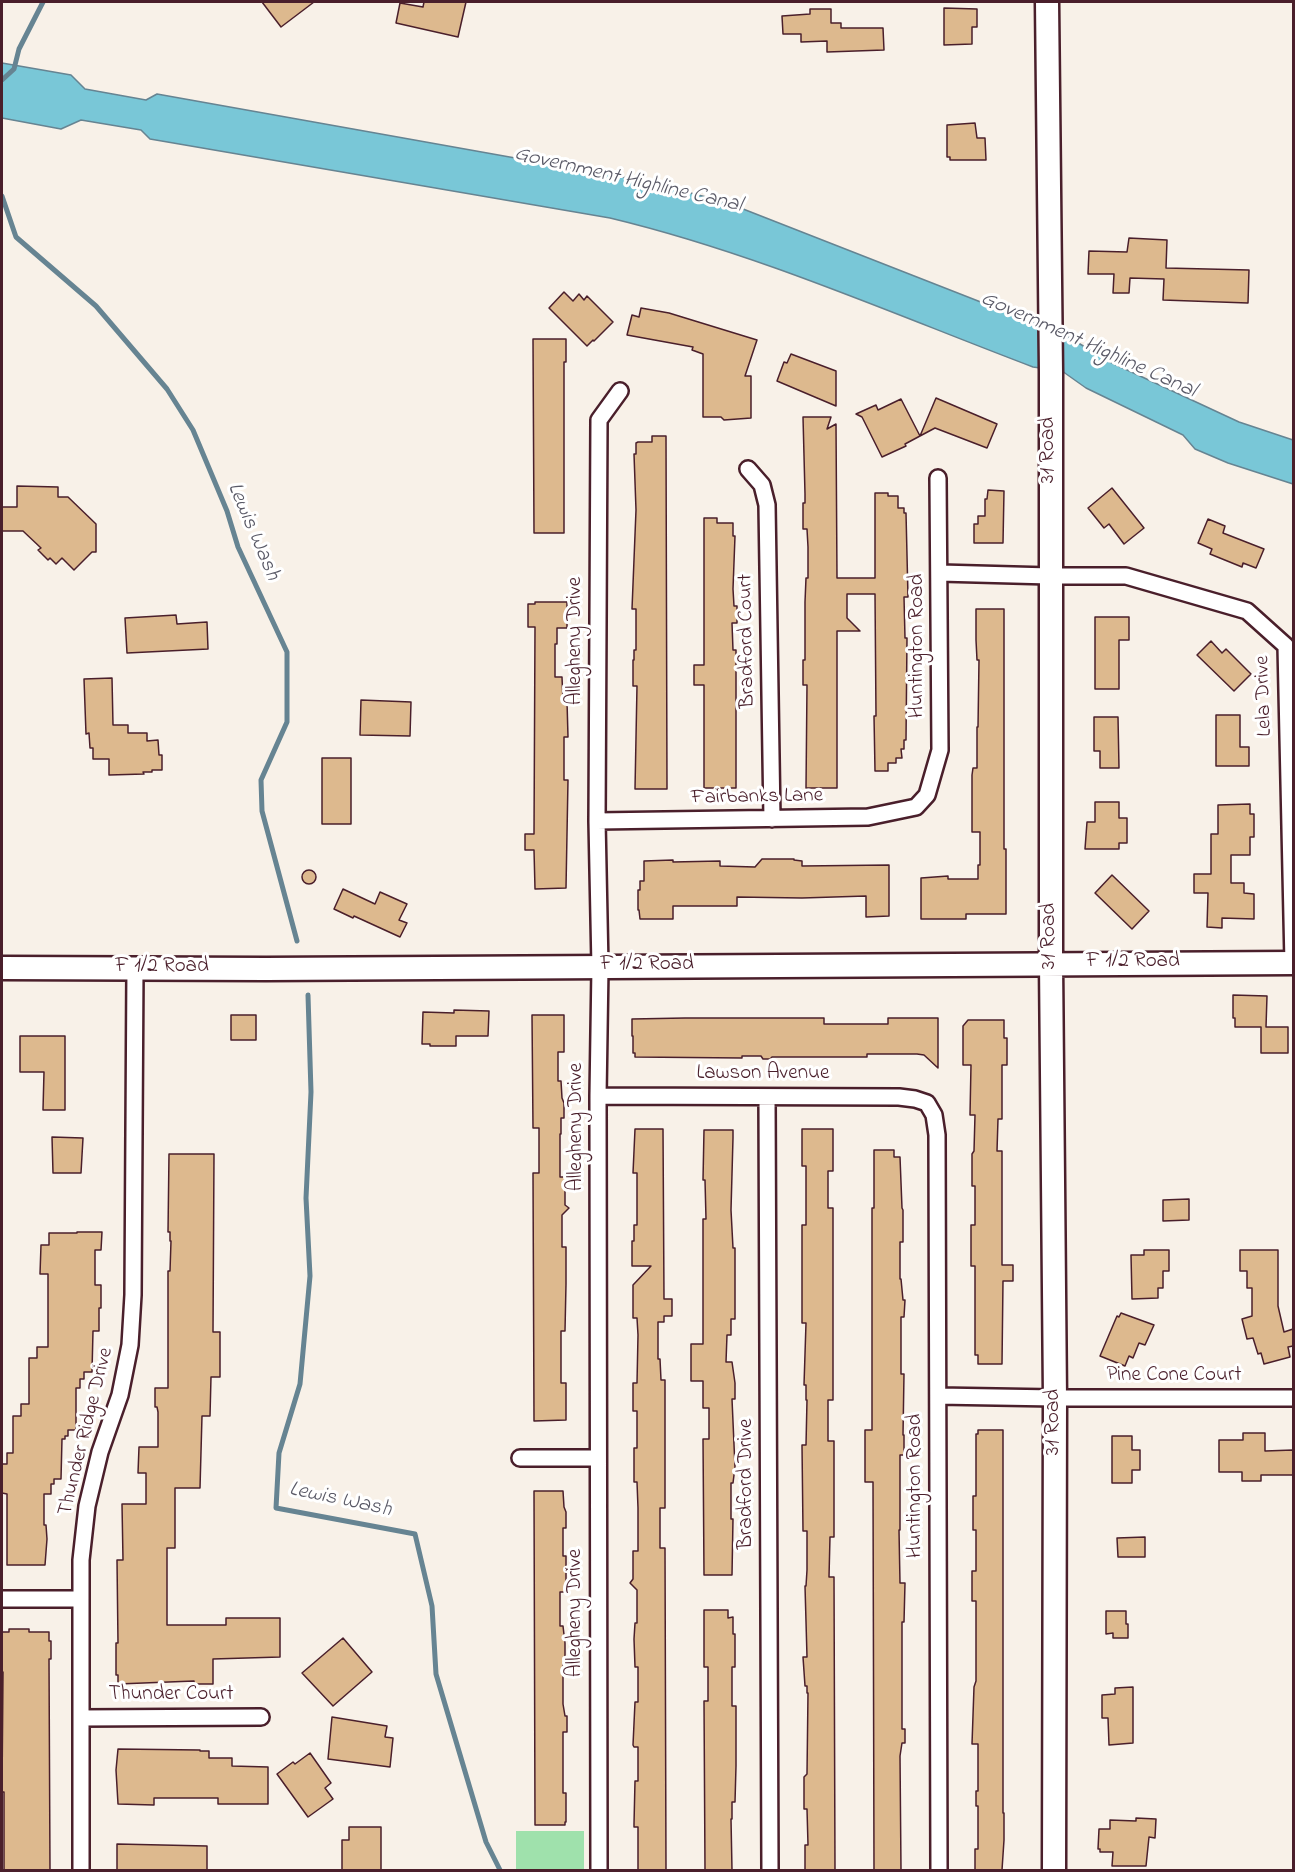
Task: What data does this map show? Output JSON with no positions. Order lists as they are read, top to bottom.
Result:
{
  "streets": {
    "street": [
      "31 Road",
      "Allegheny Drive",
      "Bradford Court",
      "Huntington Road",
      "Lela Drive",
      "Fairbanks Lane",
      "F 1/2 Road",
      "Lawson Avenue",
      "Pine Cone Court",
      "Thunder Ridge Drive",
      "Bradford Drive",
      "Thunder Court"
    ]
  },
  "crossings": [
    ["31 Road", "Lela Drive"],
    ["31 Road", "F 1/2 Road"],
    ["31 Road", "Pine Cone Court"],
    ["Allegheny Drive", "Fairbanks Lane"],
    ["Allegheny Drive", "F 1/2 Road"],
    ["Allegheny Drive", "Lawson Avenue"],
    ["Bradford Court", "Fairbanks Lane"],
    ["Huntington Road", "Lela Drive"],
    ["Huntington Road", "Fairbanks Lane"],
    ["Huntington Road", "Lawson Avenue"],
    ["Huntington Road", "Pine Cone Court"],
    ["Lela Drive", "F 1/2 Road"],
    ["F 1/2 Road", "Thunder Ridge Drive"],
    ["Lawson Avenue", "Bradford Drive"],
    ["Thunder Ridge Drive", "Thunder Court"]
  ],
  "water": ["Government Highline Canal", "Lewis Wash"]
}
